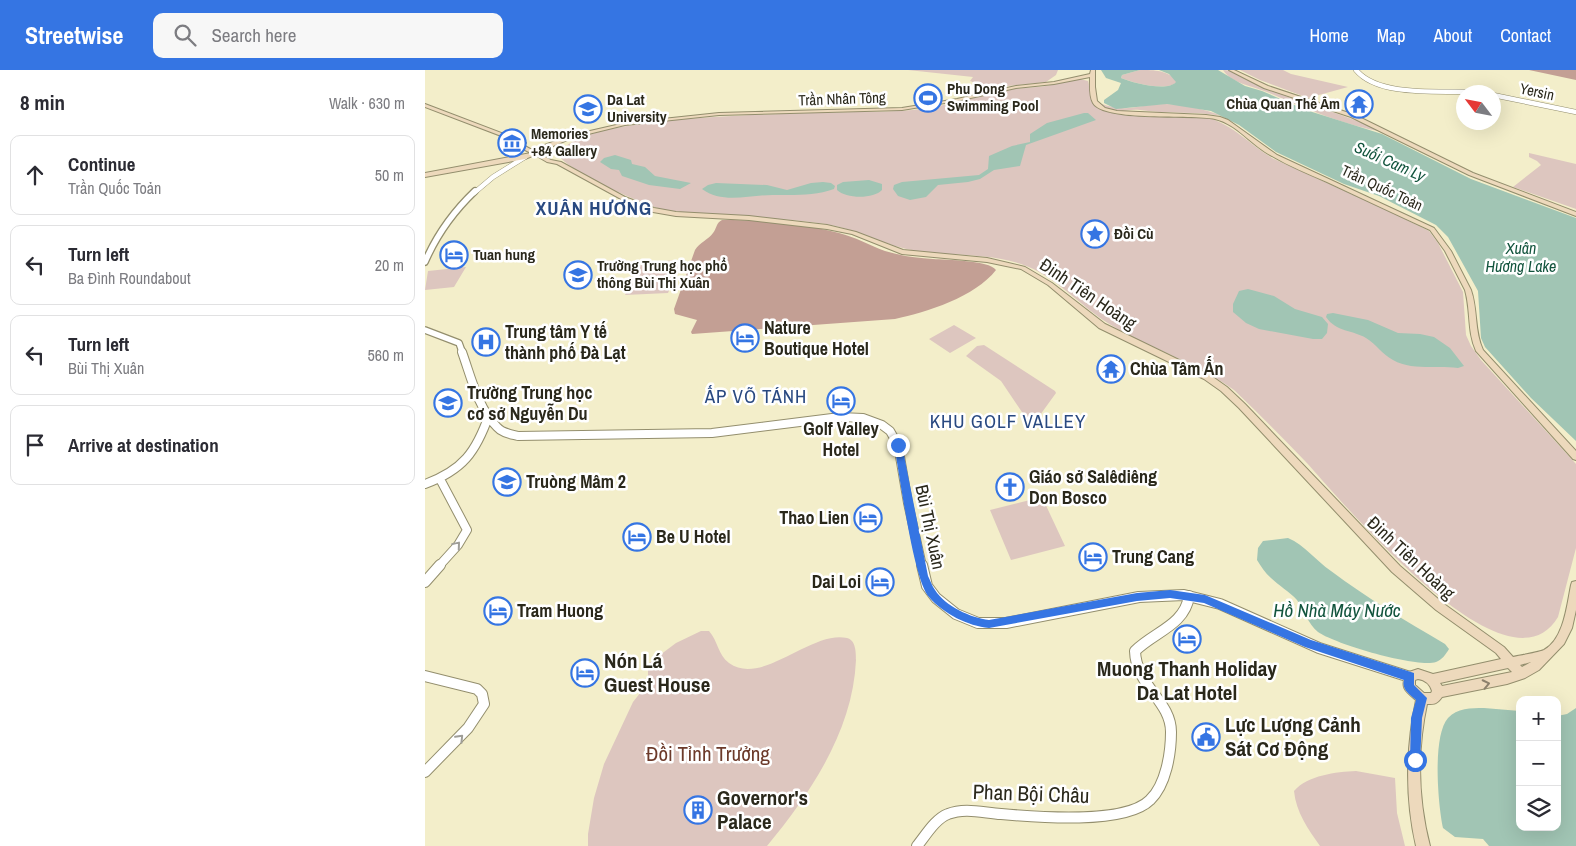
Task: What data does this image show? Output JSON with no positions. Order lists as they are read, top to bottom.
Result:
{
  "streets": {
    "main road": ["Trần Nhân Tông", "Trần Quốc Toản", "Đinh Tiên Hoàng"],
    "street": ["Yersin", "Bùi Thị Xuân", "Phan Bội Châu"]
  },
  "crossings": [
    ["Trần Nhân Tông", "Trần Quốc Toản"],
    ["Trần Nhân Tông", "Đinh Tiên Hoàng"],
    ["Bùi Thị Xuân", "Phan Bội Châu"]
  ],
  "districts": ["XUÂN HƯƠNG", "ẤP VÕ TÁNH", "KHU GOLF VALLEY"],
  "water": ["Suối Cam Ly", "Xuân Hương Lake", "Hồ Nhà Máy Nước"],
  "parks": ["Đồi Tỉnh Trưởng"],
  "places": {
    "sports": ["Phu Dong Swimming Pool"],
    "temple": ["Chùa Quan Thế Âm", "Chùa Tâm Ấn"],
    "school or university": [
      "Da Lat University",
      "Trường Trung học phổ thông Bùi Thị Xuân",
      "Trường Trung học cơ sở Nguyễn Du",
      "Truòng Mâm 2"
    ],
    "museum": ["Memories +84 Gallery"],
    "place": ["Đồi Cù"],
    "hotel": [
      "Tuan hung",
      "Nature Boutique Hotel",
      "Golf Valley Hotel",
      "Thao Lien",
      "Be U Hotel",
      "Trung Cang",
      "Dai Loi",
      "Tram Huong",
      "Muong Thanh Holiday Da Lat Hotel",
      "Nón Lá Guest House"
    ],
    "hospital": ["Trung tâm Y tế thành phố Đà Lạt"],
    "church": ["Giáo sở Salêdiêng Don Bosco"],
    "public building": ["Lực Lượng Cảnh Sát Cơ Động"],
    "building": ["Governor's Palace"]
  },
  "north": "top left",
  "page": {
    "header": "Streetwise",
    "search": "Search here",
    "nav": [
      "Home",
      "Map",
      "About",
      "Contact"
    ],
    "heading": ["8 min", "Walk · 630 m"],
    "list": [
      ["Continue", "Trần Quốc Toản", "50 m"],
      ["Turn left", "Ba Đình Roundabout", "20 m"],
      ["Turn left", "Bùi Thị Xuân", "560 m"],
      "Arrive at destination"
    ],
    "map_buttons": ["+", "−"]
  }
}
